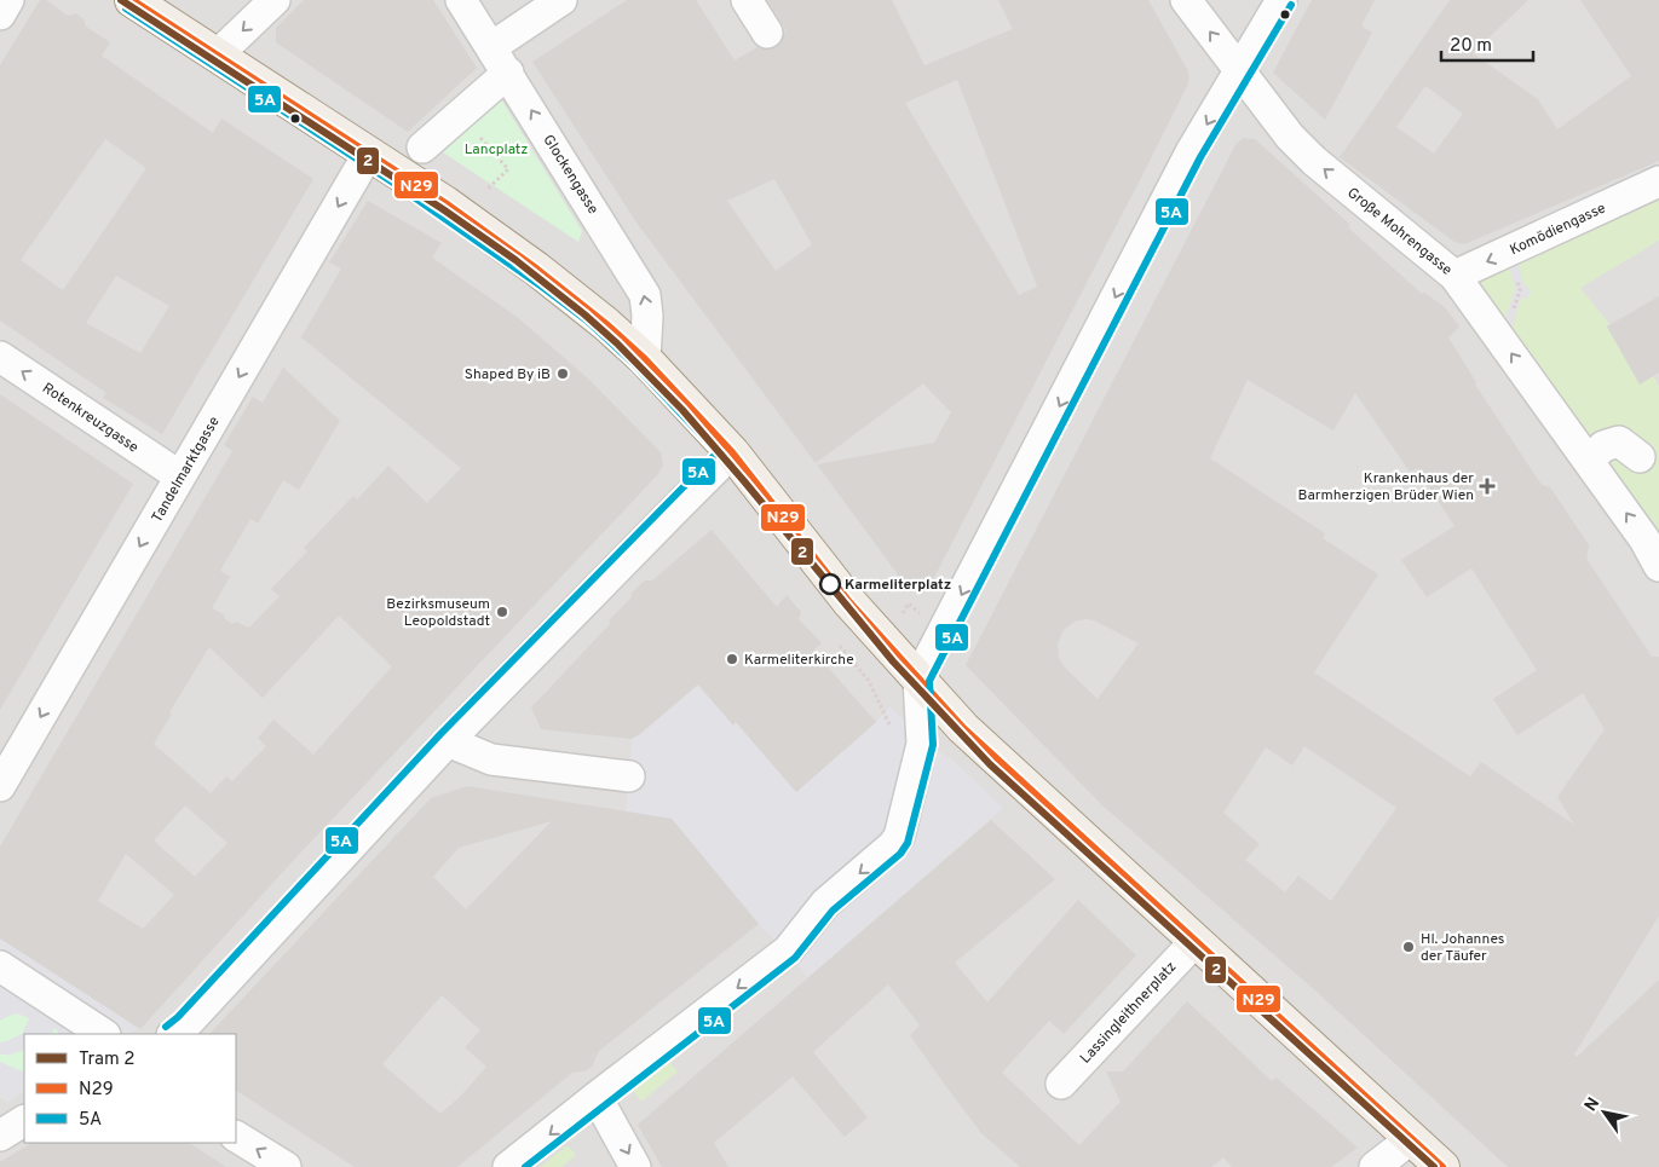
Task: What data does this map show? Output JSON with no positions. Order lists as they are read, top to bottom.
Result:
{
  "streets": {
    "street": [
      "Glockengasse",
      "Komödiengasse",
      "Große Mohrengasse",
      "Rotenkreuzgasse",
      "Tandelmarktgasse",
      "Lassingleithnerplatz"
    ]
  },
  "crossings": [
    ["Komödiengasse", "Große Mohrengasse"],
    ["Rotenkreuzgasse", "Tandelmarktgasse"]
  ],
  "one_way": [
    "Glockengasse",
    "Große Mohrengasse",
    "Rotenkreuzgasse",
    "Tandelmarktgasse"
  ],
  "parks": ["Lancplatz"],
  "places": {
    "other": [
      "Shaped By iB",
      "Karmeliterplatz",
      "Bezirksmuseum Leopoldstadt",
      "Karmeliterkirche",
      "Hl. Johannes der Täufer"
    ],
    "health": ["Krankenhaus der Barmherzigen Brüder Wien"]
  },
  "lines": ["tram line 2", "transit line N29", "transit line 5A"],
  "legend": ["Tram 2", "N29", "5A"],
  "scale_bar": "20 m",
  "north": "top left"
}
